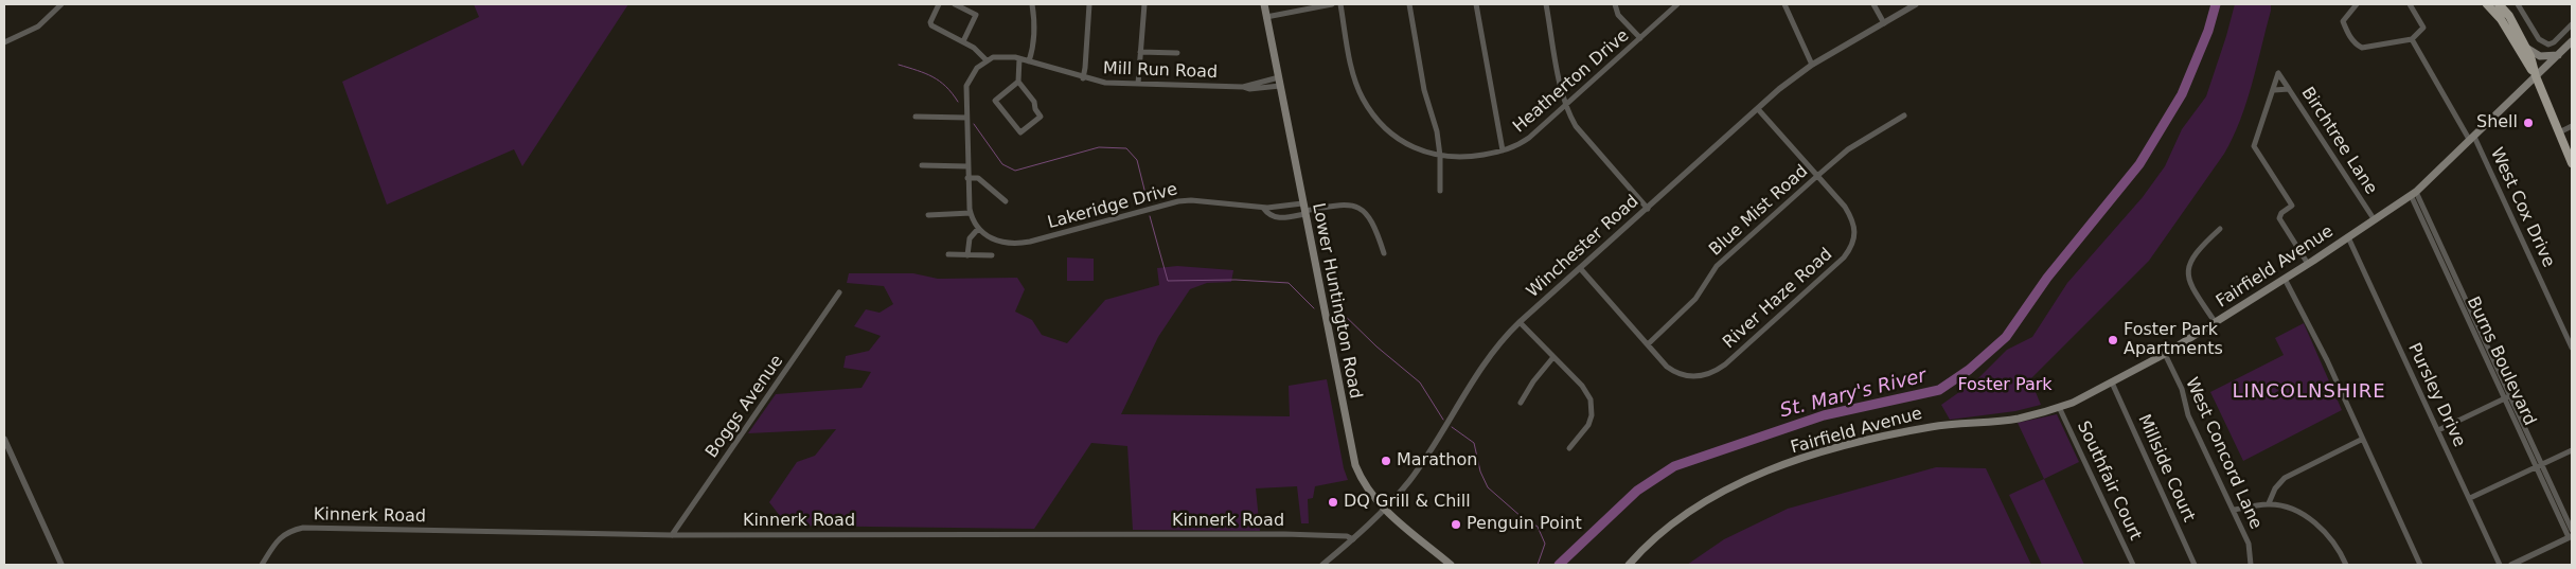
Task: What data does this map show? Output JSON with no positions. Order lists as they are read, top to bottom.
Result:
{
  "streets": {
    "main road": ["Fairfield Avenue", "Lower Huntington Road"],
    "street": [
      "Mill Run Road",
      "Heatherton Drive",
      "Birchtree Lane",
      "Lakeridge Drive",
      "West Cox Drive",
      "Blue Mist Road",
      "Winchester Road",
      "River Haze Road",
      "Burns Boulevard",
      "Pursley Drive",
      "Boggs Avenue",
      "West Concord Lane",
      "Millside Court",
      "Southfair Court",
      "Kinnerk Road"
    ]
  },
  "crossings": [
    ["Mill Run Road", "Lower Huntington Road"],
    ["Birchtree Lane", "Fairfield Avenue"],
    ["Lakeridge Drive", "Lower Huntington Road"],
    ["West Cox Drive", "Fairfield Avenue"],
    ["Blue Mist Road", "River Haze Road"],
    ["Winchester Road", "River Haze Road"],
    ["Winchester Road", "Lower Huntington Road"],
    ["Winchester Road", "Kinnerk Road"],
    ["Fairfield Avenue", "Burns Boulevard"],
    ["Fairfield Avenue", "Pursley Drive"],
    ["Fairfield Avenue", "West Concord Lane"],
    ["Fairfield Avenue", "Millside Court"],
    ["Fairfield Avenue", "Southfair Court"],
    ["Boggs Avenue", "Kinnerk Road"]
  ],
  "districts": ["LINCOLNSHIRE"],
  "water": ["St. Mary's River"],
  "parks": ["Foster Park"],
  "places": [
    "Shell",
    "Foster Park Apartments",
    "Marathon",
    "DQ Grill & Chill",
    "Penguin Point"
  ]
}
